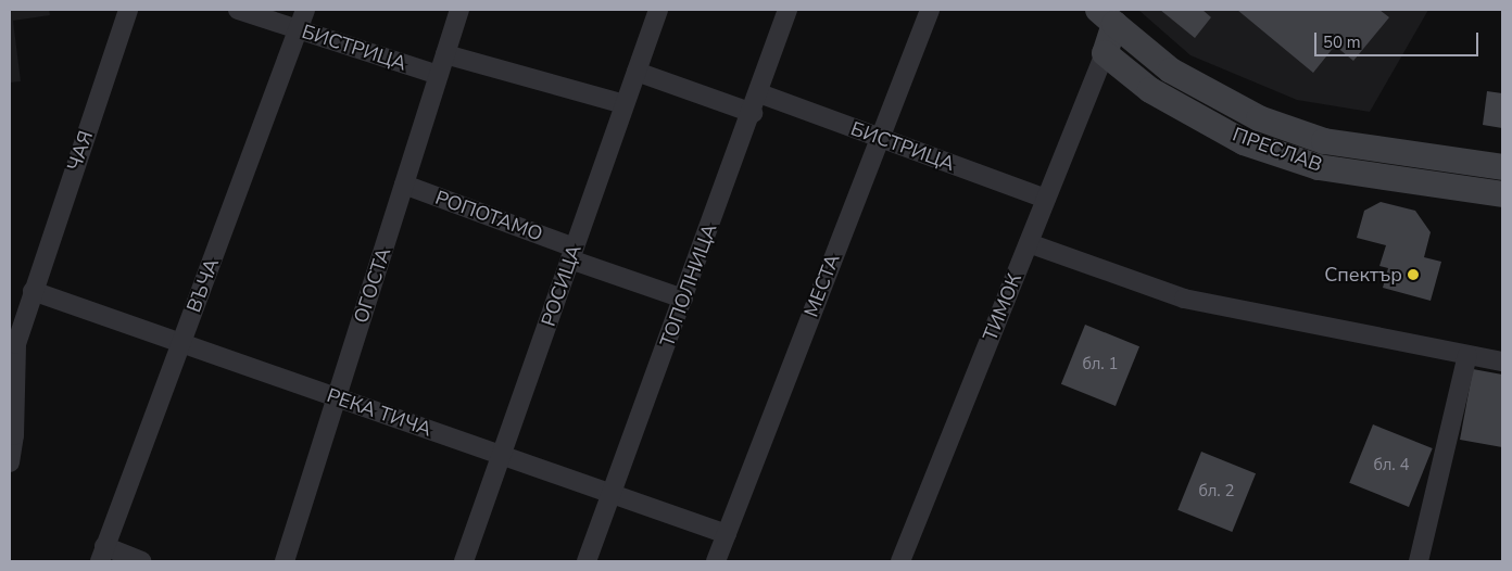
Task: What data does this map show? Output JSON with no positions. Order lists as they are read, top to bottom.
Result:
{
  "streets": {
    "main road": ["ПРЕСЛАВ"],
    "street": [
      "БИСТРИЦА",
      "ЧАЯ",
      "РОПОТАМО",
      "ВЪЧА",
      "ОГОСТА",
      "РОСИЦА",
      "ТОПОЛНИЦА",
      "МЕСТА",
      "ТИМОК",
      "РЕКА ТИЧА"
    ]
  },
  "crossings": [
    ["БИСТРИЦА", "ВЪЧА"],
    ["БИСТРИЦА", "ОГОСТА"],
    ["БИСТРИЦА", "ТОПОЛНИЦА"],
    ["БИСТРИЦА", "МЕСТА"],
    ["БИСТРИЦА", "ТИМОК"],
    ["ПРЕСЛАВ", "ТИМОК"],
    ["ЧАЯ", "РЕКА ТИЧА"],
    ["РОПОТАМО", "ОГОСТА"],
    ["РОПОТАМО", "РОСИЦА"],
    ["РОПОТАМО", "ТОПОЛНИЦА"],
    ["ВЪЧА", "РЕКА ТИЧА"],
    ["ОГОСТА", "РЕКА ТИЧА"],
    ["РОСИЦА", "РЕКА ТИЧА"],
    ["ТОПОЛНИЦА", "РЕКА ТИЧА"],
    ["МЕСТА", "РЕКА ТИЧА"]
  ],
  "places": ["Спектър"],
  "house_numbers": ["бл. 1", "бл. 4", "бл. 2"],
  "scale_bar": "50 m"
}
